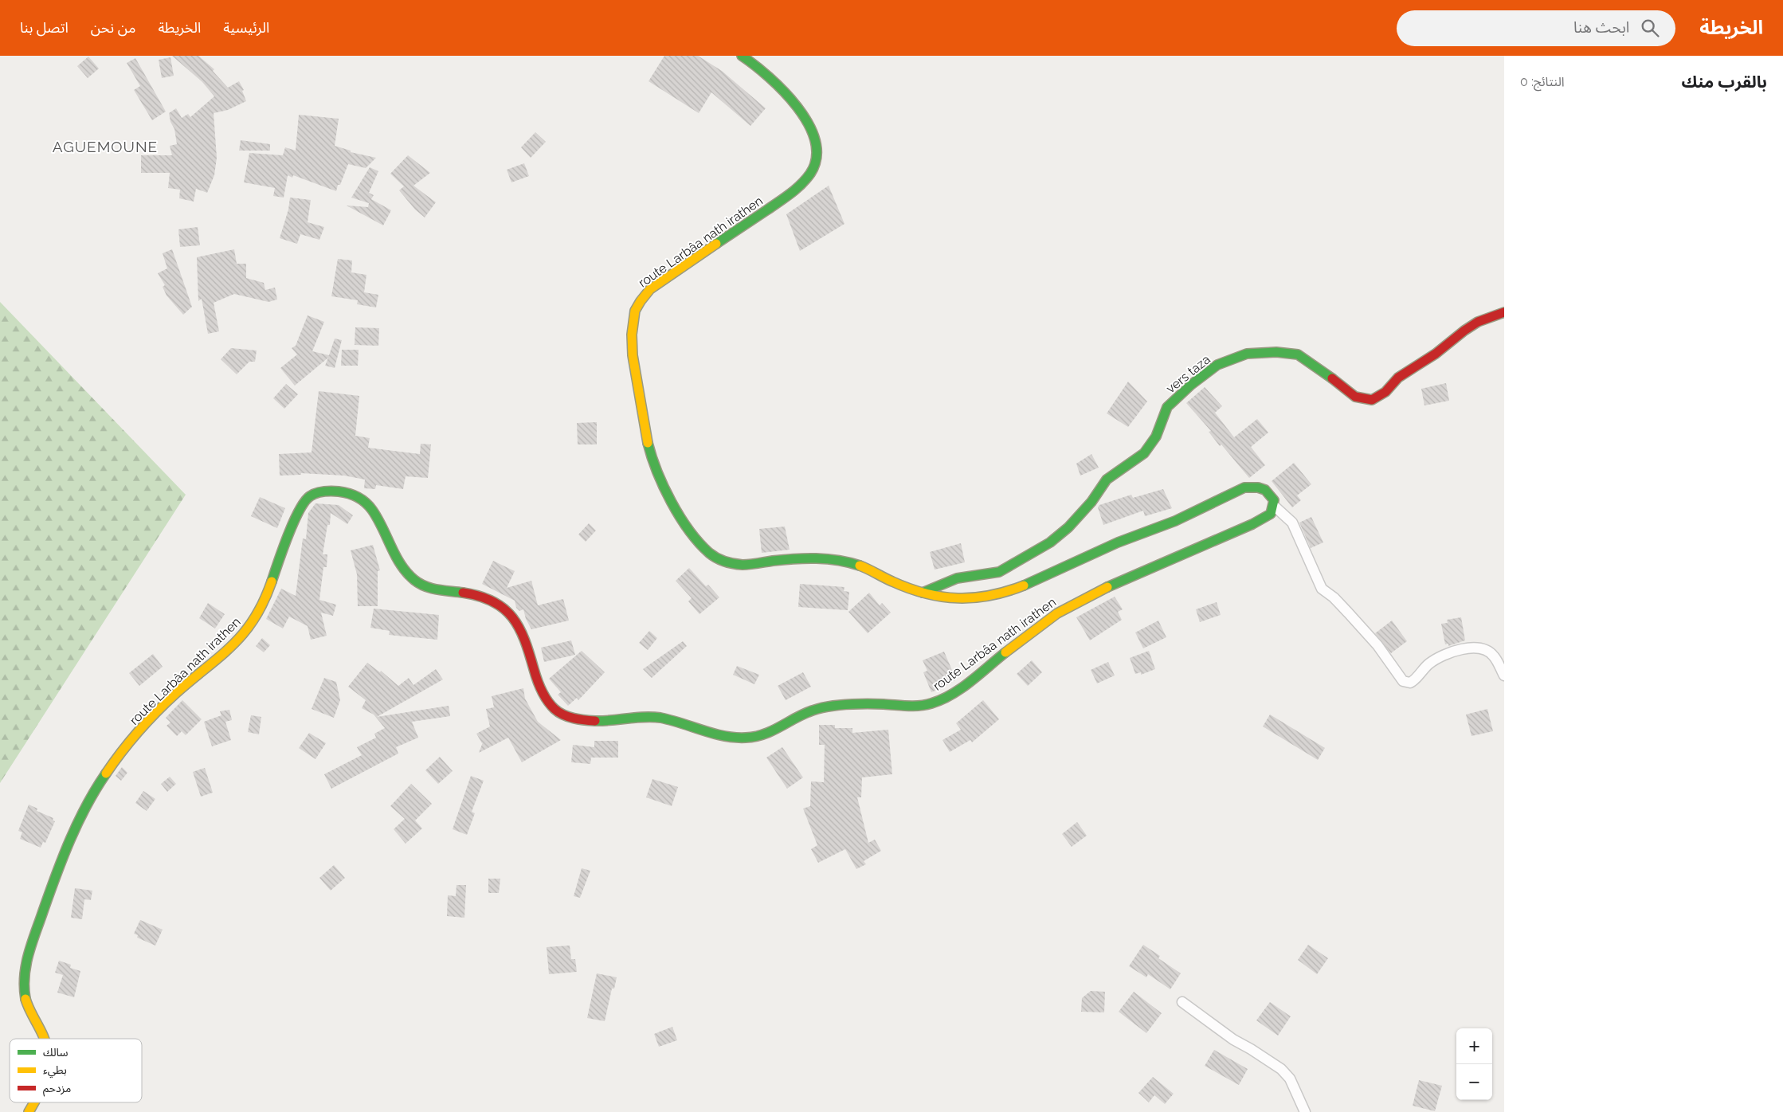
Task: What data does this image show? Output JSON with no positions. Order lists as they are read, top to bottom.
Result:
{
  "streets": {
    "main road": ["route Larbâa nath irathen", "vers taza"]
  },
  "crossings": [
    ["route Larbâa nath irathen", "vers taza"]
  ],
  "districts": ["AGUEMOUNE"],
  "legend": ["سالك", "بطيء", "مزدحم"],
  "page": {
    "header": "الخريطة",
    "search": "ابحث هنا",
    "nav": [
      "الرئيسية",
      "الخريطة",
      "من نحن",
      "اتصل بنا"
    ],
    "heading": ["بالقرب منك", "النتائج: 0"],
    "map_buttons": ["+", "−"]
  }
}
